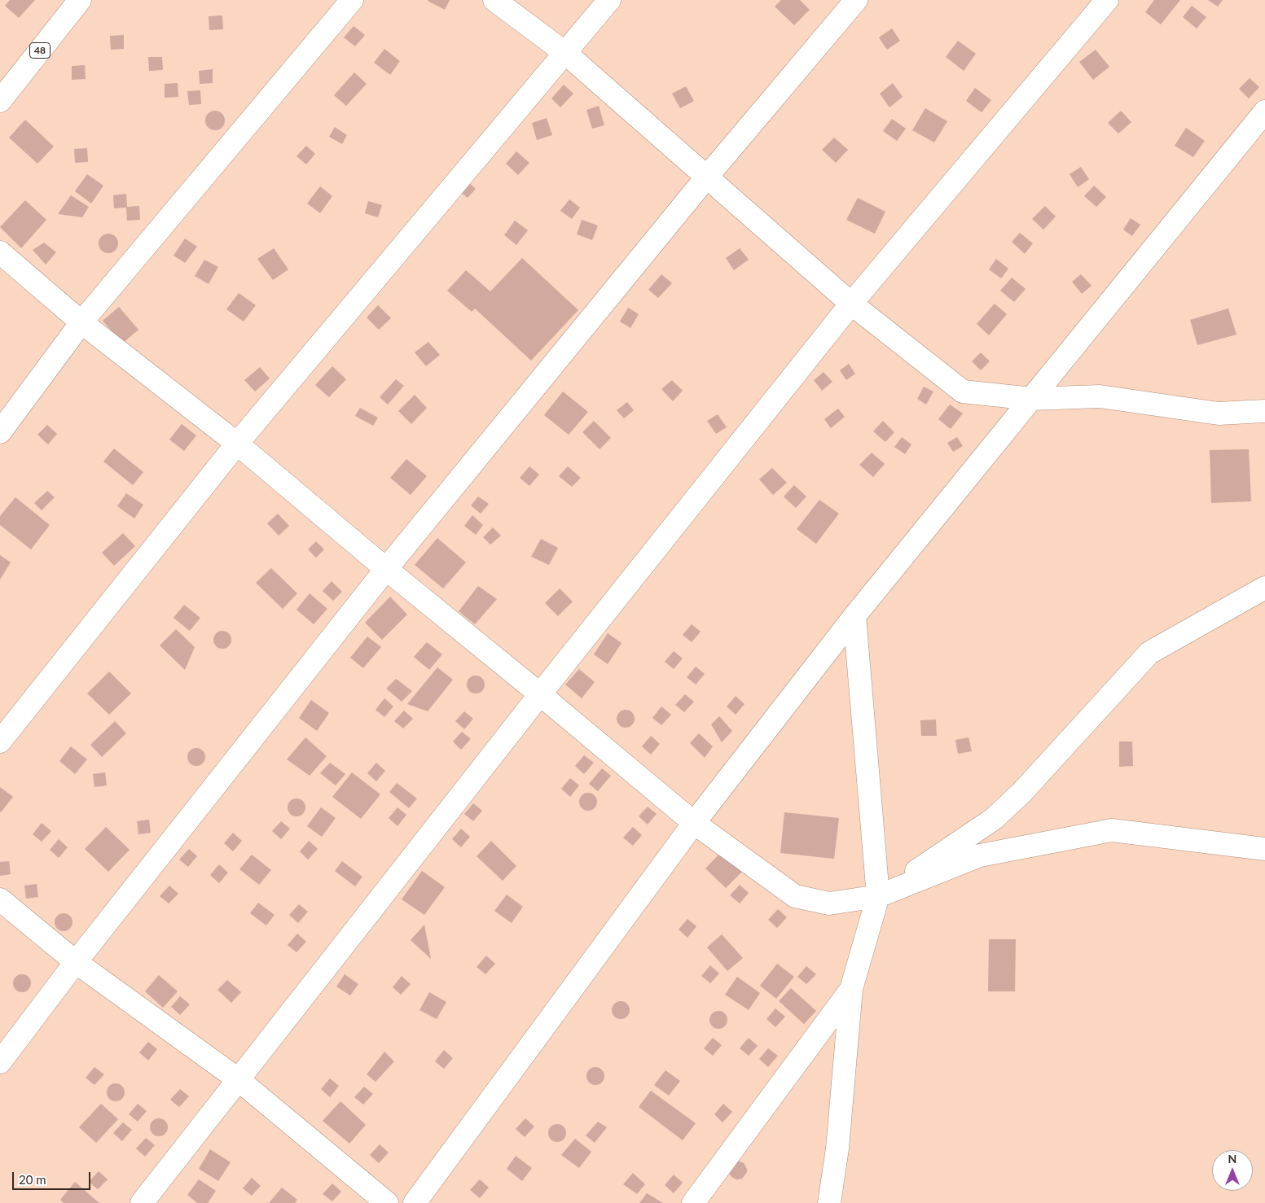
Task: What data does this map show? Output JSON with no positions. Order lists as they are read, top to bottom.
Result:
{
  "streets": {
    "street": ["48"]
  },
  "scale_bar": "20 m",
  "north": "top"
}
